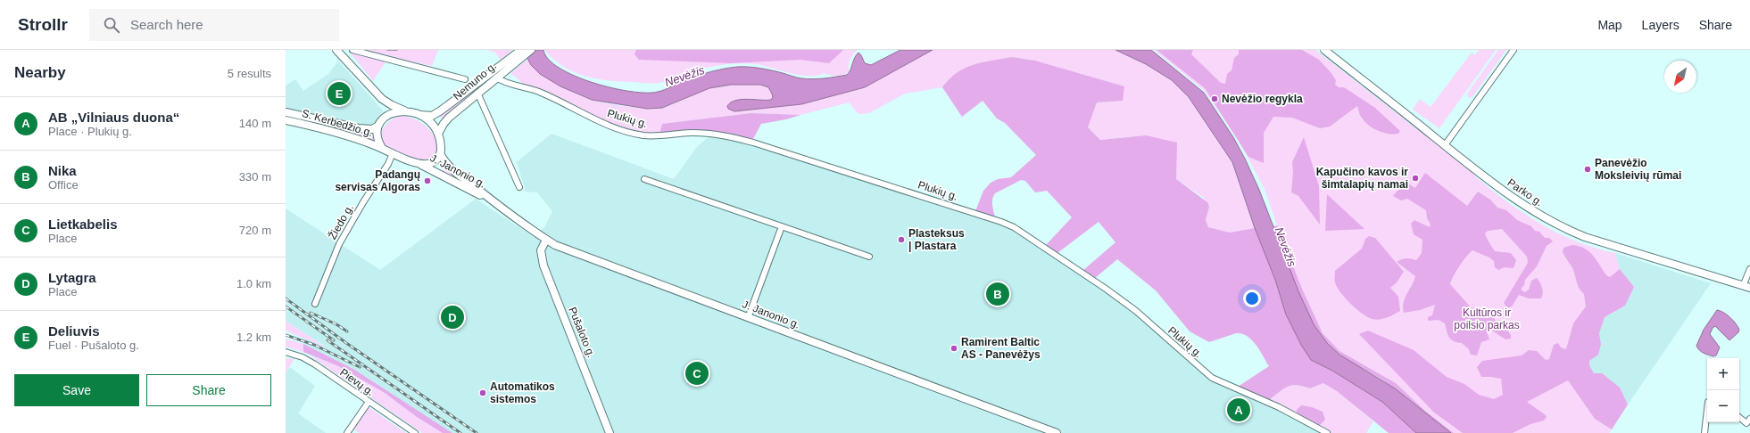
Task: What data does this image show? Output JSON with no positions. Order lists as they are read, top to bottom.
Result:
{
  "streets": {
    "main road": [
      "Nemuno g.",
      "S. Kerbedžio g.",
      "J. Janonio g.",
      "Parko g.",
      "Pušaloto g."
    ],
    "street": ["Plukių g.", "Žiedo g.", "Pievų g."]
  },
  "crossings": [
    ["Nemuno g.", "Plukių g."],
    ["Nemuno g.", "S. Kerbedžio g."],
    ["Nemuno g.", "J. Janonio g."],
    ["Nemuno g.", "Žiedo g."],
    ["S. Kerbedžio g.", "J. Janonio g."],
    ["S. Kerbedžio g.", "Žiedo g."],
    ["J. Janonio g.", "Žiedo g."],
    ["J. Janonio g.", "Pušaloto g."]
  ],
  "water": ["Nevėžis"],
  "parks": ["Kultūros ir poilsio parkas"],
  "places": [
    "Nevėžio regykla",
    "Panevėžio Moksleivių rūmai",
    "Kapučino kavos ir šimtalapių namai",
    "Padangų servisas Algoras",
    "Plasteksus | Plastara",
    "Ramirent Baltic AS - Panevėžys",
    "Automatikos sistemos"
  ],
  "north": "bottom left",
  "page": {
    "header": "Strollr",
    "search": "Search here",
    "nav": ["Map", "Layers", "Share"],
    "heading": ["Nearby", "5 results"],
    "pins": [
      "E",
      "B",
      "D",
      "C",
      "A"
    ],
    "list": [
      {
        "mark": "A",
        "name": "AB „Vilniaus duona“",
        "note": "Place · Plukių g.",
        "value": "140 m"
      },
      {
        "mark": "B",
        "name": "Nika",
        "note": "Office",
        "value": "330 m"
      },
      {
        "mark": "C",
        "name": "Lietkabelis",
        "note": "Place",
        "value": "720 m"
      },
      {
        "mark": "D",
        "name": "Lytagra",
        "note": "Place",
        "value": "1.0 km"
      },
      {
        "mark": "E",
        "name": "Deliuvis",
        "note": "Fuel · Pušaloto g.",
        "value": "1.2 km"
      }
    ],
    "map_buttons": ["+", "−"],
    "buttons": ["Save", "Share"]
  }
}
